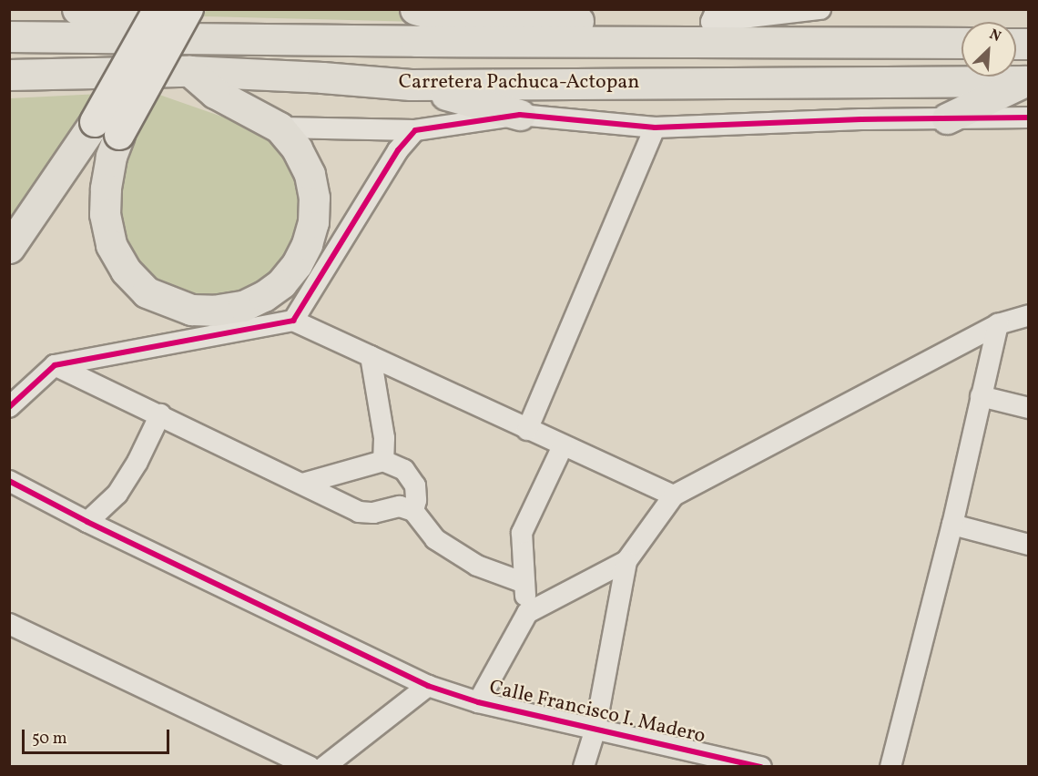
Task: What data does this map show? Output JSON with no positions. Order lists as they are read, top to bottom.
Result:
{
  "streets": {
    "main road": ["Carretera Pachuca-Actopan"],
    "street": ["Calle Francisco I. Madero"]
  },
  "scale_bar": "50 m",
  "north": "top right"
}
